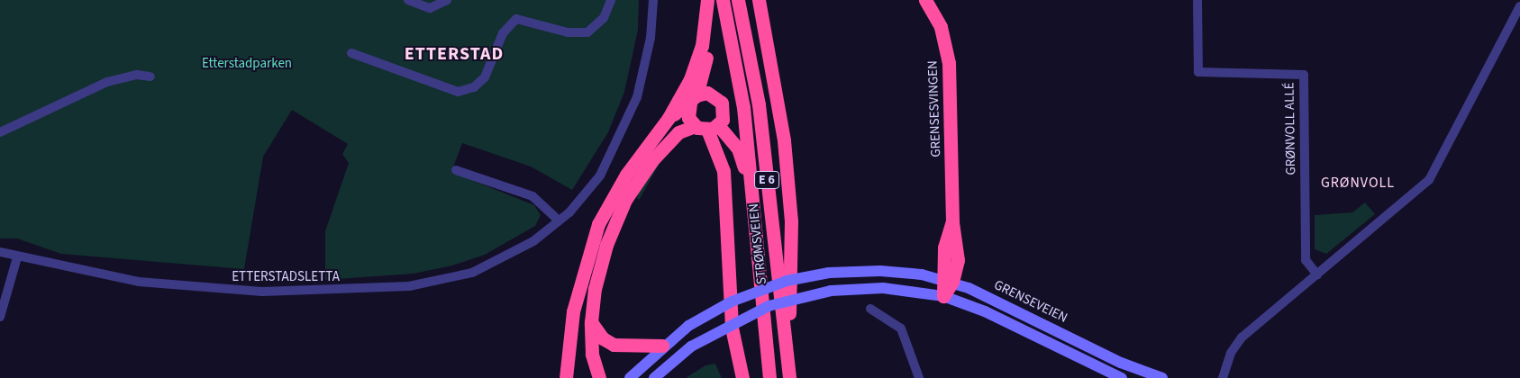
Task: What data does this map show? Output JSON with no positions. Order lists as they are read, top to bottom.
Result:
{
  "streets": {
    "highway": ["GRENSESVINGEN", "E 6", "STRØMSVEIEN"],
    "main road": ["GRENSEVEIEN"],
    "street": ["GRØNVOLL ALLÉ", "ETTERSTADSLETTA"]
  },
  "crossings": [
    ["GRENSESVINGEN", "GRENSEVEIEN"]
  ],
  "districts": ["ETTERSTAD", "GRØNVOLL"],
  "parks": ["Etterstadparken"]
}
